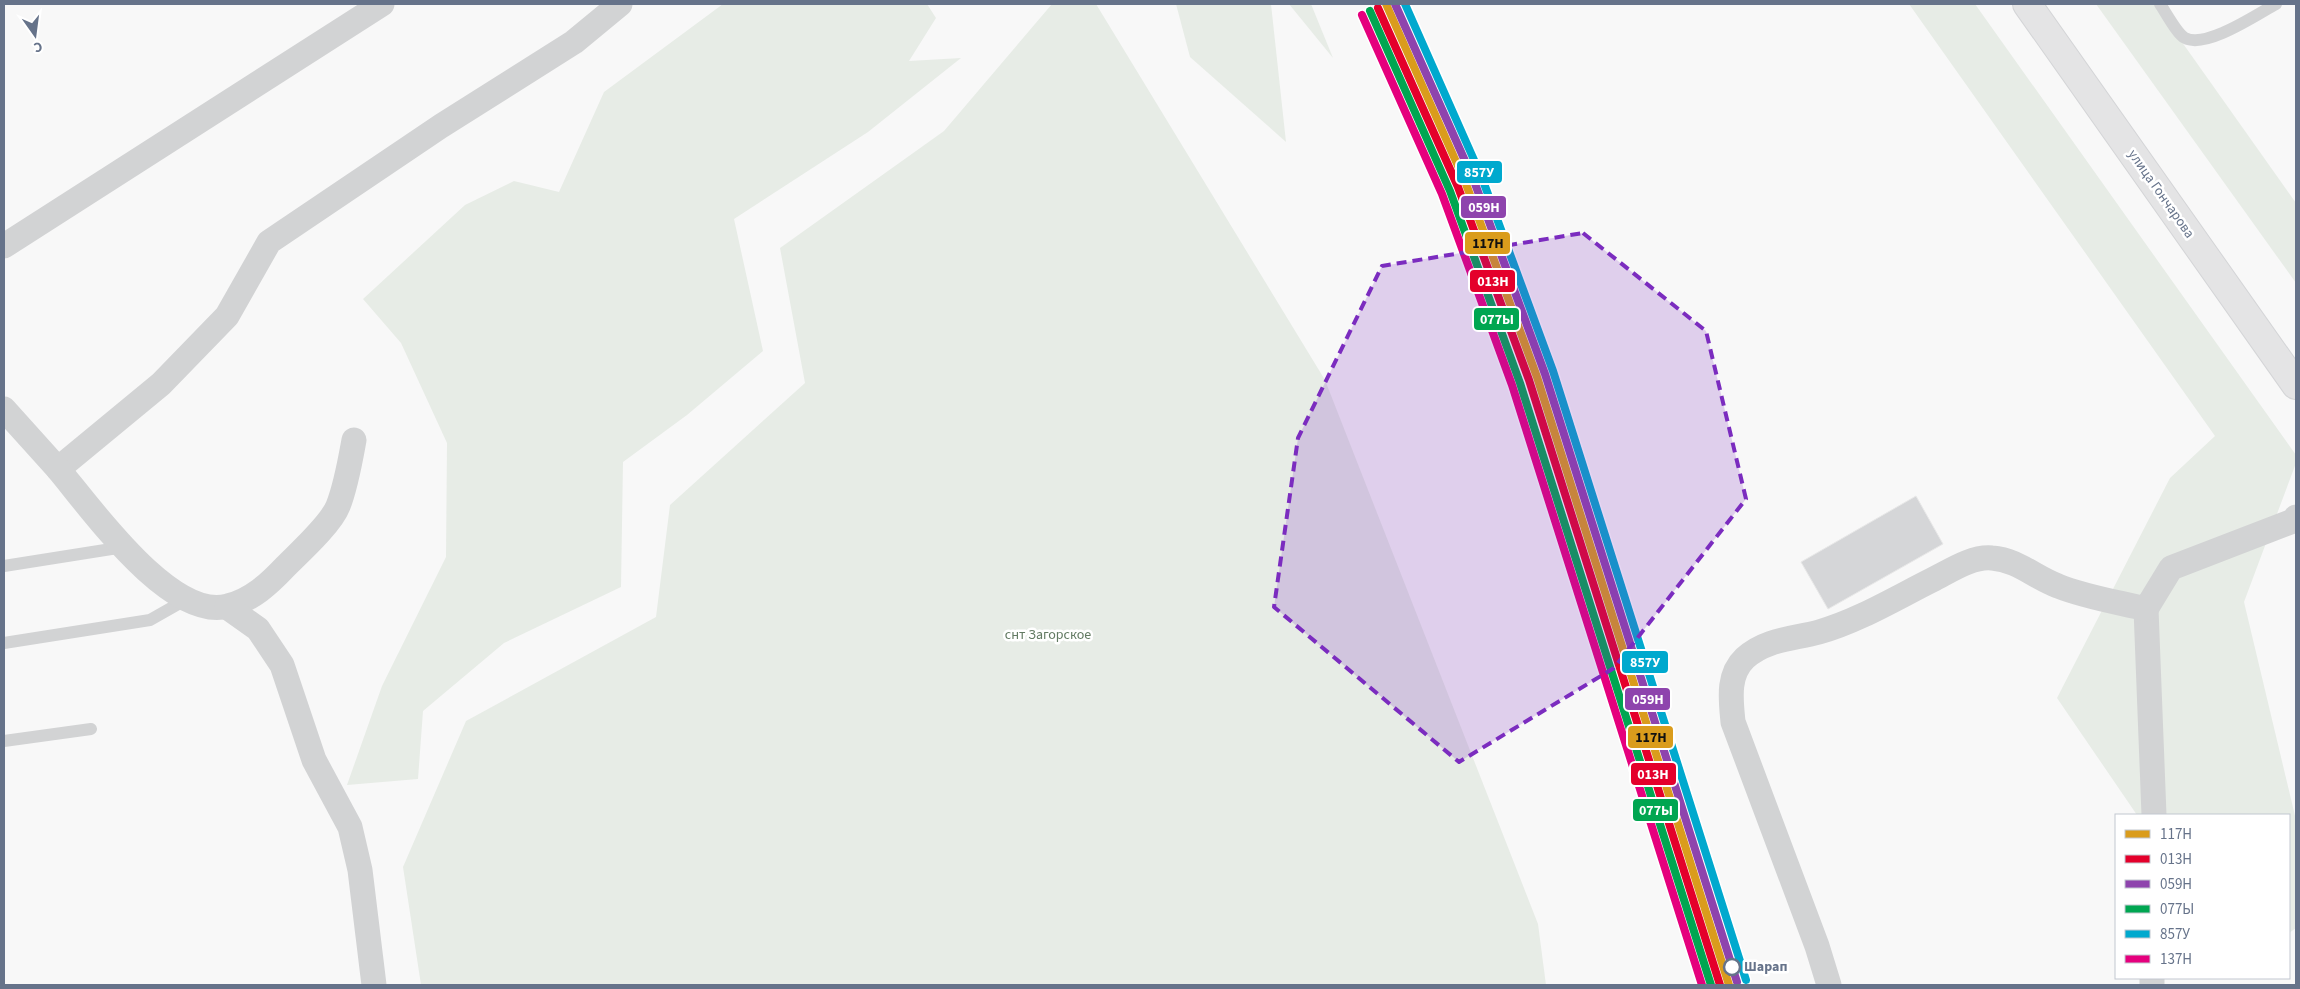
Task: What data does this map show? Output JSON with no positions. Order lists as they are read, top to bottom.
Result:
{
  "streets": {
    "main road": ["улица Гончарова"]
  },
  "parks": ["снт Загорское"],
  "places": ["Шарап"],
  "lines": [
    "transit line 117Н",
    "transit line 059Н",
    "transit line 857У",
    "transit line 013Н",
    "transit line 077Ы",
    "transit line 137Н"
  ],
  "legend": [
    "117Н",
    "013Н",
    "059Н",
    "077Ы",
    "857У",
    "137Н"
  ],
  "north": "bottom"
}
